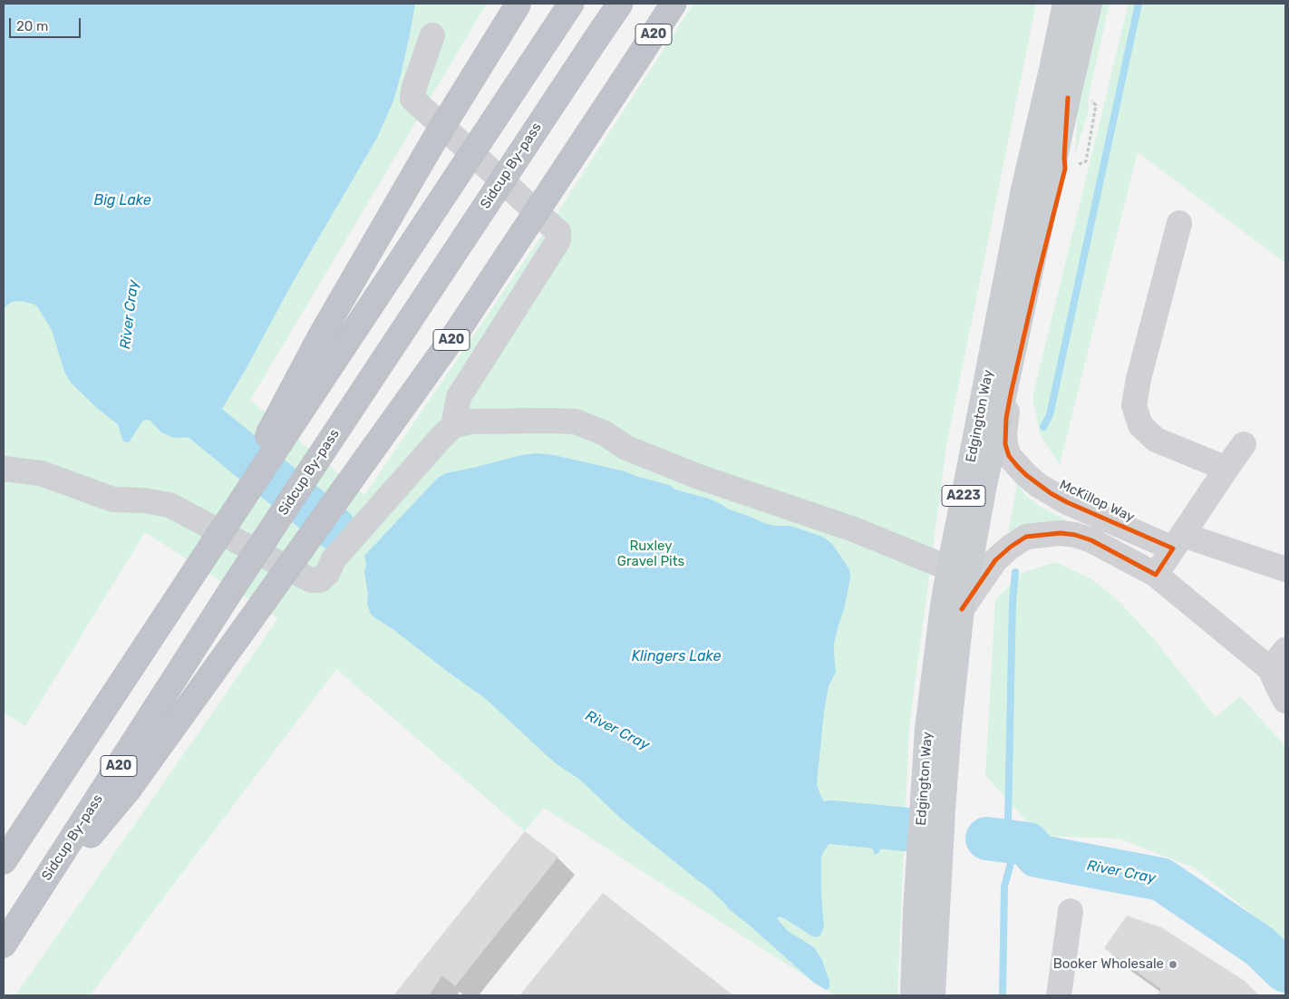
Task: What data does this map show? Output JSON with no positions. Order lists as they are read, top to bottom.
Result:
{
  "streets": {
    "highway": ["A20", "Sidcup By-pass"],
    "main road": ["Edgington Way", "A223"],
    "street": ["McKillop Way"]
  },
  "crossings": [
    ["A20", "Sidcup By-pass"],
    ["Edgington Way", "McKillop Way"]
  ],
  "water": ["Big Lake", "River Cray", "Klingers Lake"],
  "parks": ["Ruxley Gravel Pits"],
  "places": ["Booker Wholesale"],
  "scale_bar": "20 m"
}
